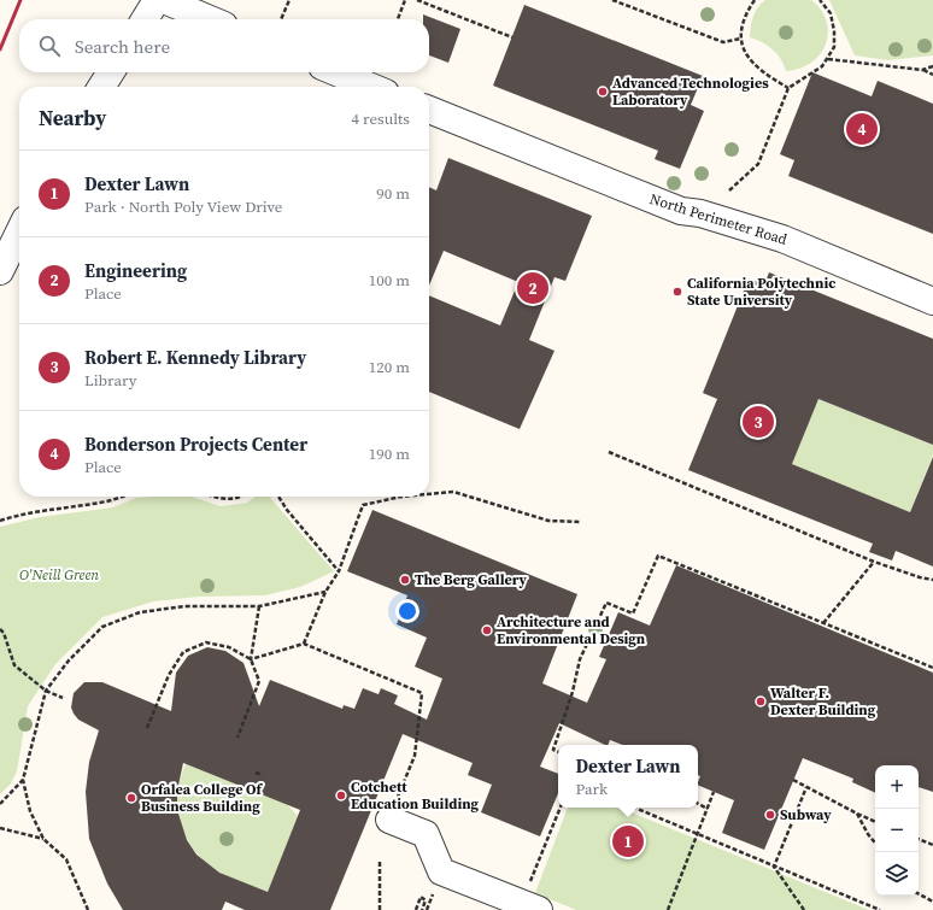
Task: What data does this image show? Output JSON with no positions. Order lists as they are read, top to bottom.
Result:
{
  "streets": {
    "street": ["North Perimeter Road"]
  },
  "parks": ["O'Neill Green"],
  "places": [
    "Advanced Technologies Laboratory",
    "California Polytechnic State University",
    "The Berg Gallery",
    "Architecture and Environmental Design",
    "Walter F. Dexter Building",
    "Cotchett Education Building",
    "Orfalea College Of Business Building",
    "Subway"
  ],
  "page": {
    "search": "Search here",
    "heading": ["Nearby", "4 results"],
    "pins": [
      "4",
      "2",
      "3",
      "1"
    ],
    "list": [
      {
        "mark": "1",
        "name": "Dexter Lawn",
        "note": "Park · North Poly View Drive",
        "value": "90 m"
      },
      {
        "mark": "2",
        "name": "Engineering",
        "note": "Place",
        "value": "100 m"
      },
      {
        "mark": "3",
        "name": "Robert E. Kennedy Library",
        "note": "Library",
        "value": "120 m"
      },
      {
        "mark": "4",
        "name": "Bonderson Projects Center",
        "note": "Place",
        "value": "190 m"
      }
    ],
    "popup": ["Dexter Lawn", "Park"],
    "map_buttons": ["+", "−"]
  }
}
